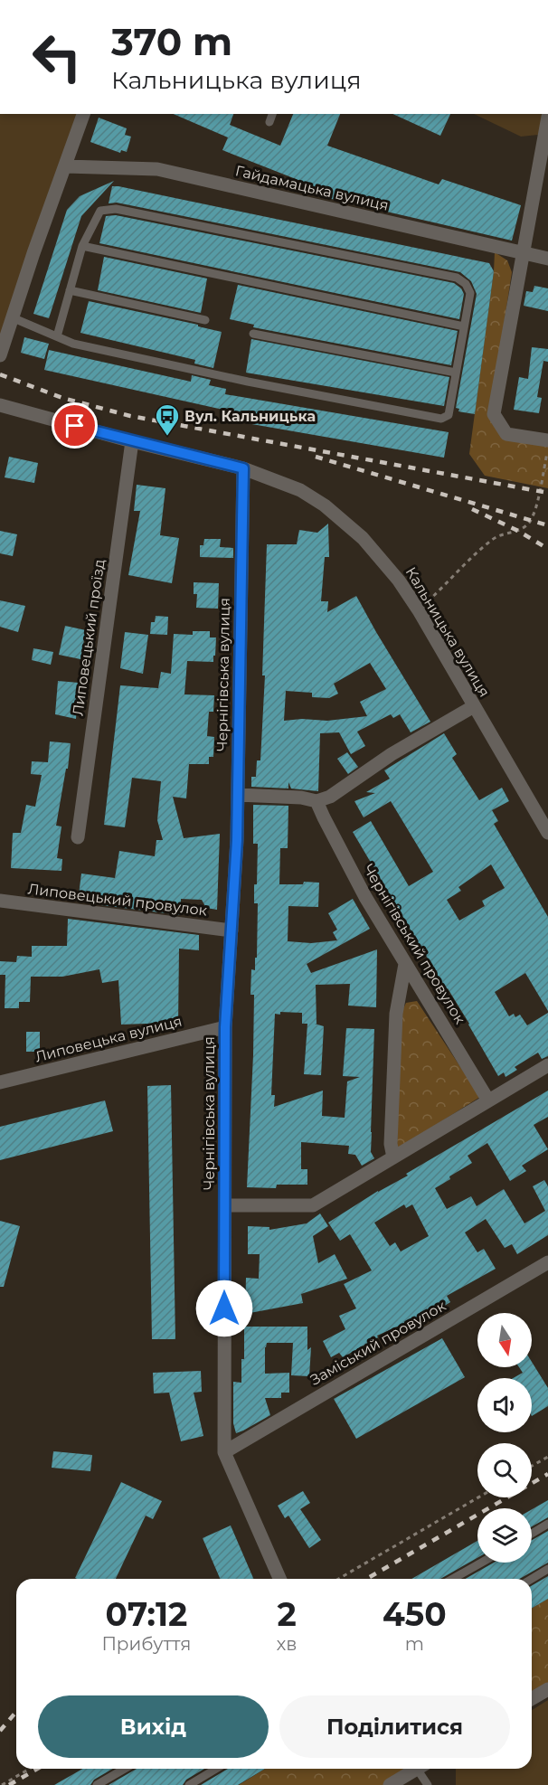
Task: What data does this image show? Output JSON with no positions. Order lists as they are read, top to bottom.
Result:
{
  "streets": {
    "street": [
      "Гайдамацька вулиця",
      "Кальницька вулиця",
      "Липовецький проїзд",
      "Чернігівська вулиця",
      "Липовецький провулок",
      "Чернігівський провулок",
      "Липовецька вулиця",
      "Заміський провулок"
    ]
  },
  "crossings": [
    ["Кальницька вулиця", "Липовецький проїзд"],
    ["Кальницька вулиця", "Чернігівська вулиця"],
    ["Чернігівська вулиця", "Липовецький провулок"],
    ["Чернігівська вулиця", "Липовецька вулиця"],
    ["Чернігівська вулиця", "Заміський провулок"]
  ],
  "places": {
    "bus stop": ["Вул. Кальницька"]
  },
  "north": "bottom",
  "page": {
    "turn": ["370 m", "Кальницька вулиця"],
    "eta": [
      "07:12",
      "Прибуття",
      "2",
      "хв",
      "450",
      "m"
    ],
    "buttons": ["Вихід", "Поділитися"]
  }
}
